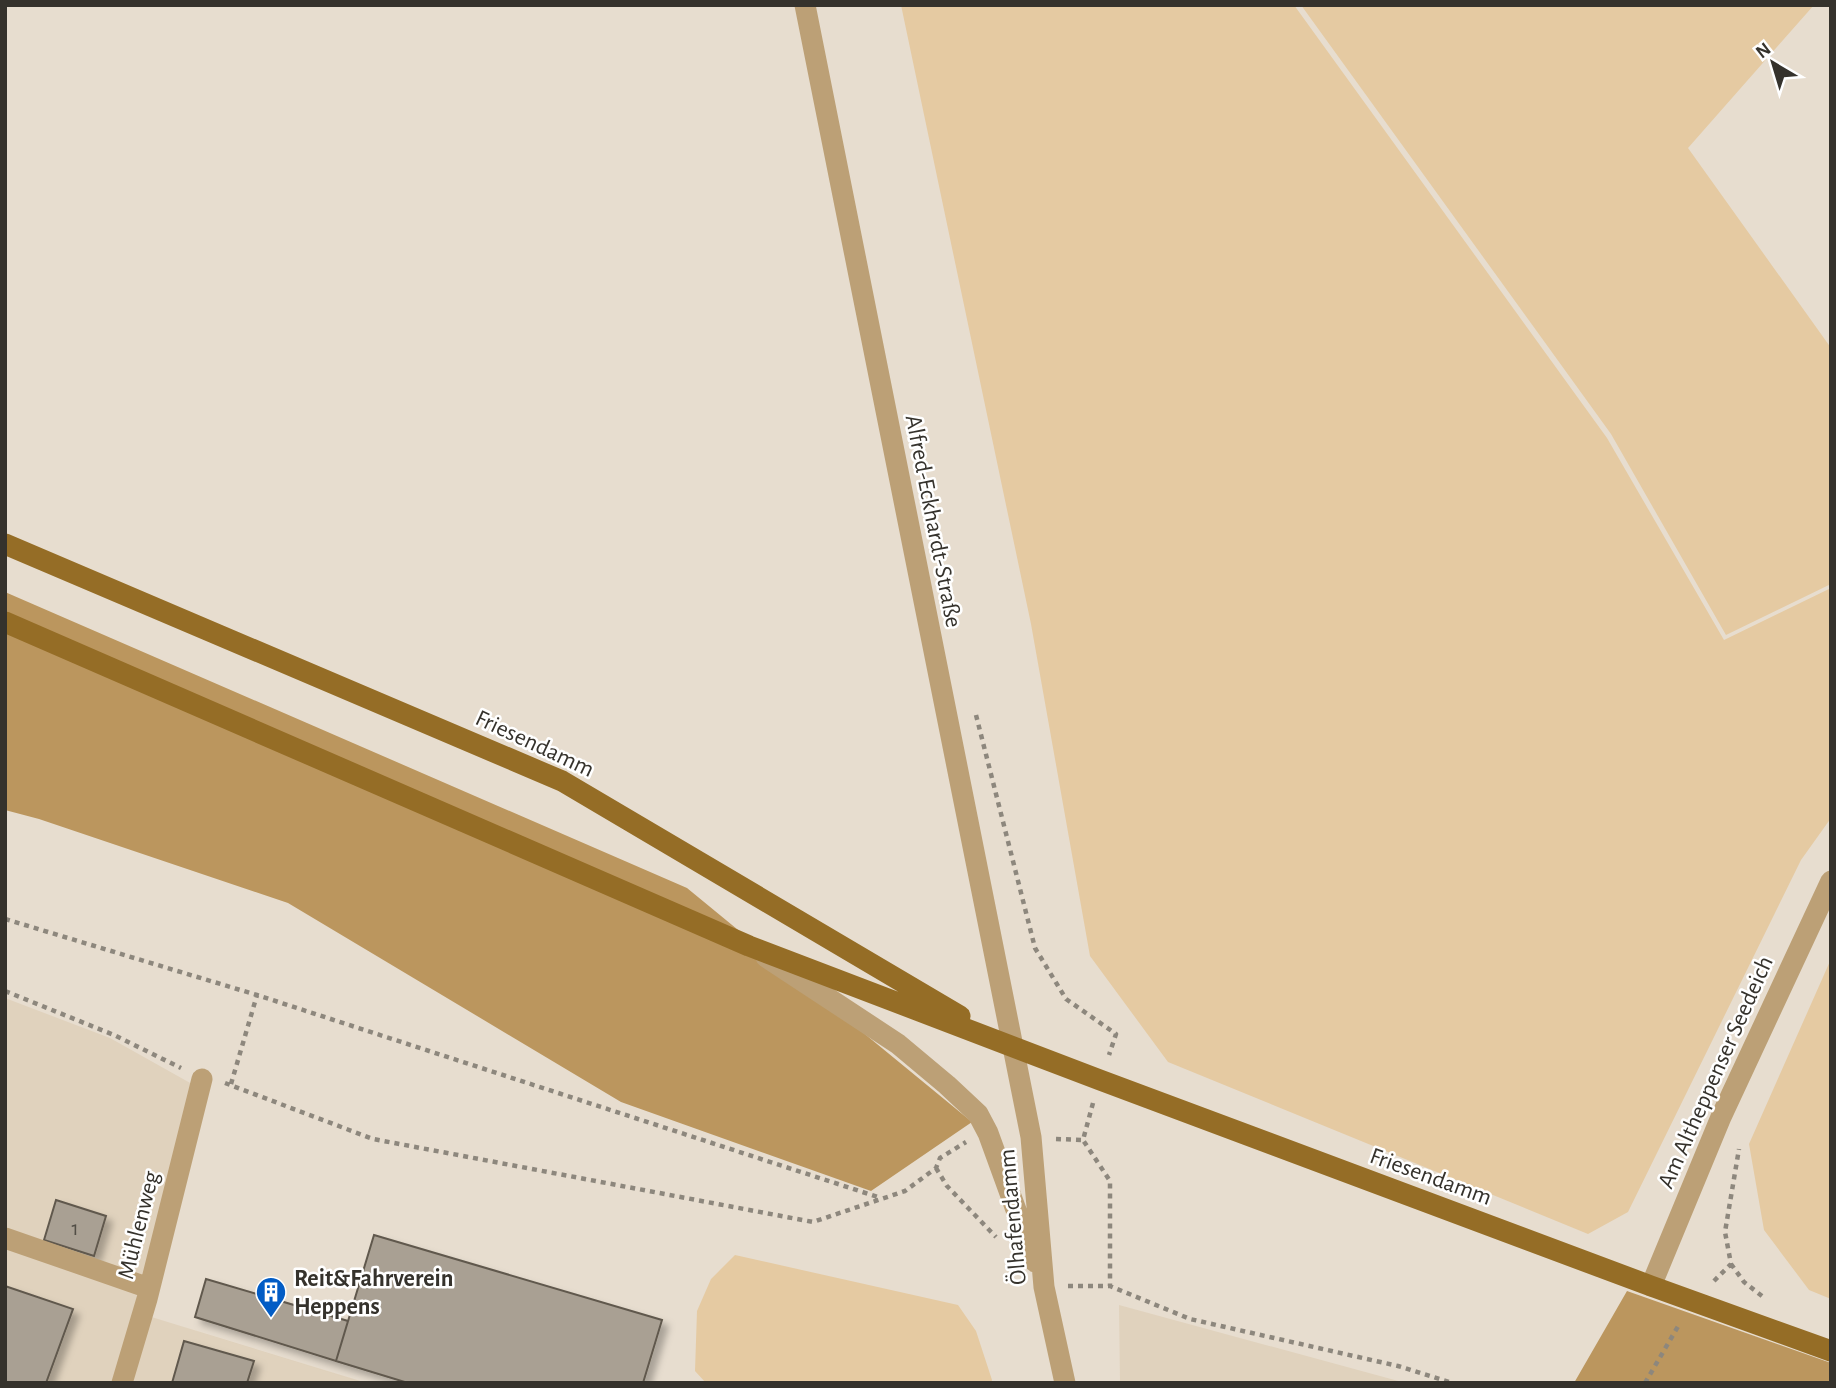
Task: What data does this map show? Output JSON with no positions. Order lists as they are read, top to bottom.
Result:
{
  "streets": {
    "main road": ["Friesendamm"],
    "street": [
      "Alfred-Eckhardt-Straße",
      "Am Altheppenser Seedeich",
      "Ölhafendamm",
      "Mühlenweg"
    ]
  },
  "crossings": [
    ["Alfred-Eckhardt-Straße", "Friesendamm"],
    ["Alfred-Eckhardt-Straße", "Ölhafendamm"],
    ["Friesendamm", "Am Altheppenser Seedeich"],
    ["Friesendamm", "Ölhafendamm"]
  ],
  "places": {
    "building": ["Reit&Fahrverein Heppens"]
  },
  "house_numbers": ["1"],
  "north": "top left"
}
